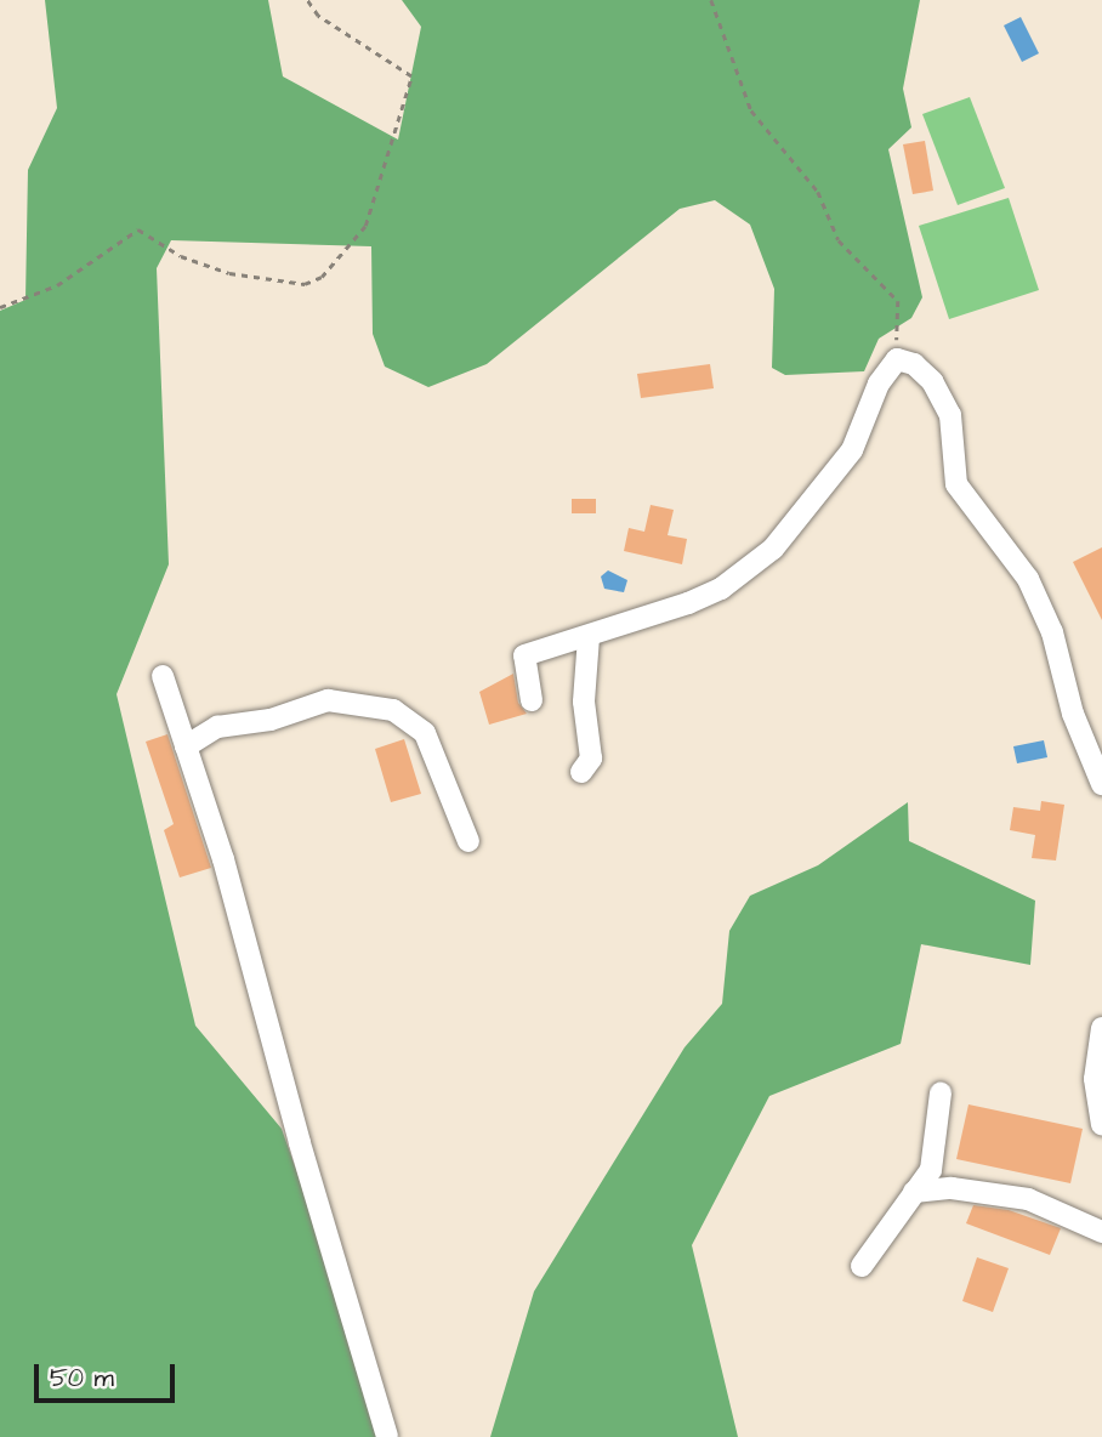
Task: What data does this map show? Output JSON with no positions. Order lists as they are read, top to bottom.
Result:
{
  "scale_bar": "50 m"
}
